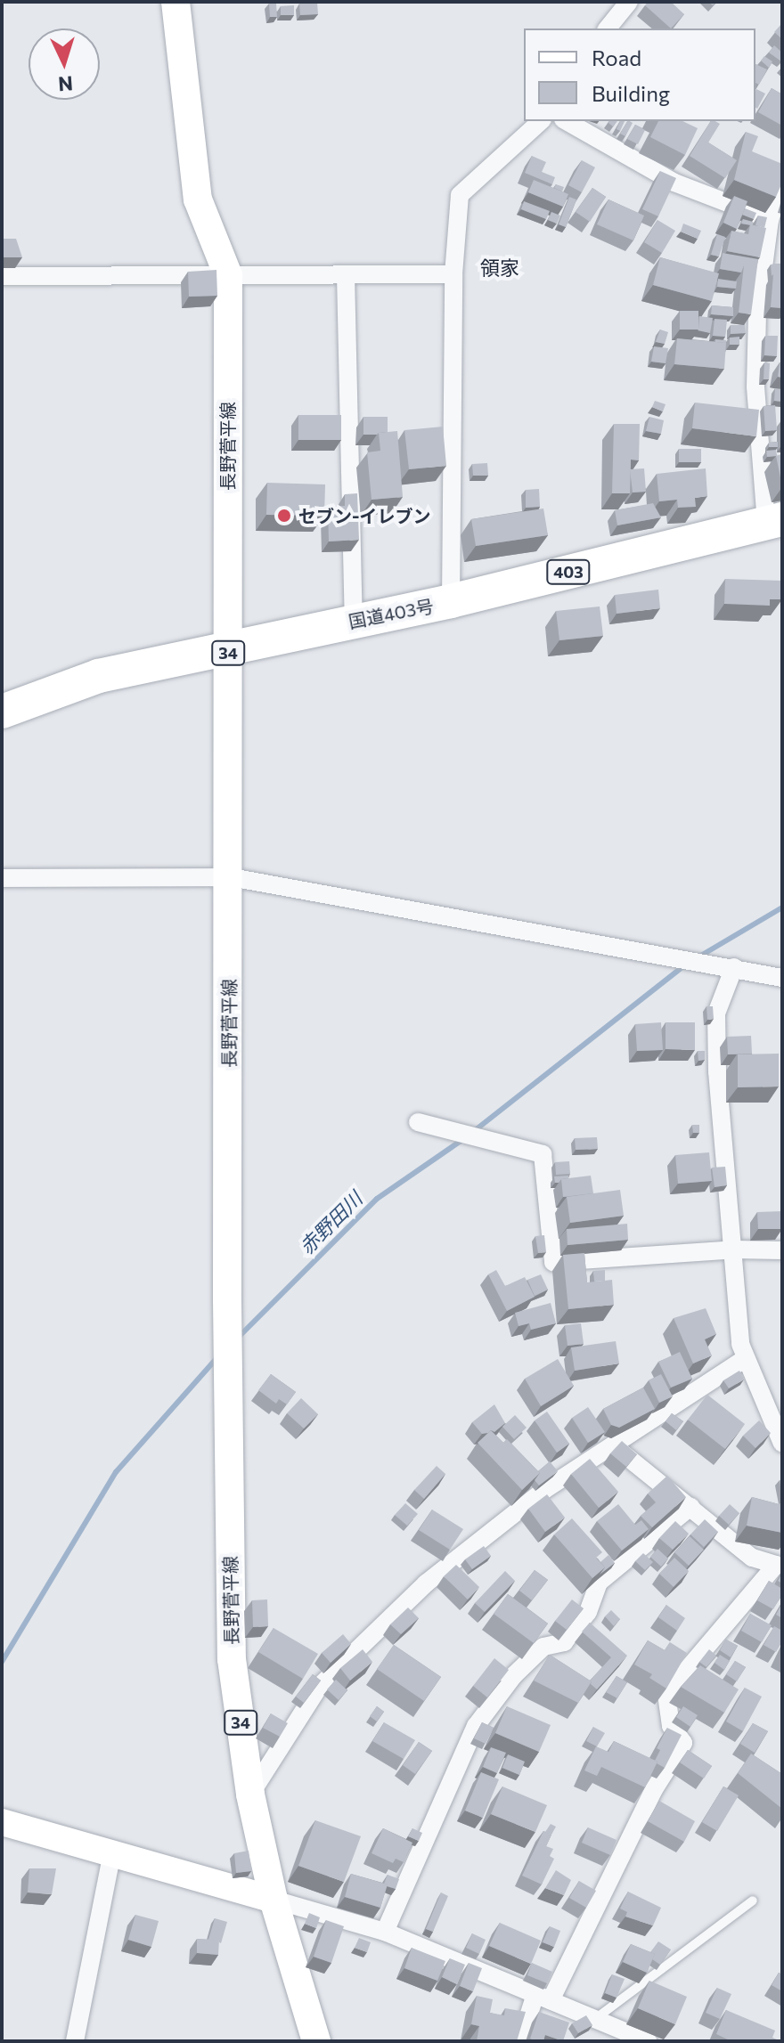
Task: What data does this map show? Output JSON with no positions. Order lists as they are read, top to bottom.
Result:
{
  "streets": {
    "highway": ["403", "国道403号"],
    "main road": ["長野菅平線", "34"]
  },
  "crossings": [
    ["長野菅平線", "国道403号"]
  ],
  "districts": ["領家"],
  "water": ["赤野田川"],
  "places": ["セブン-イレブン"],
  "legend": ["Road", "Building"],
  "north": "bottom"
}
